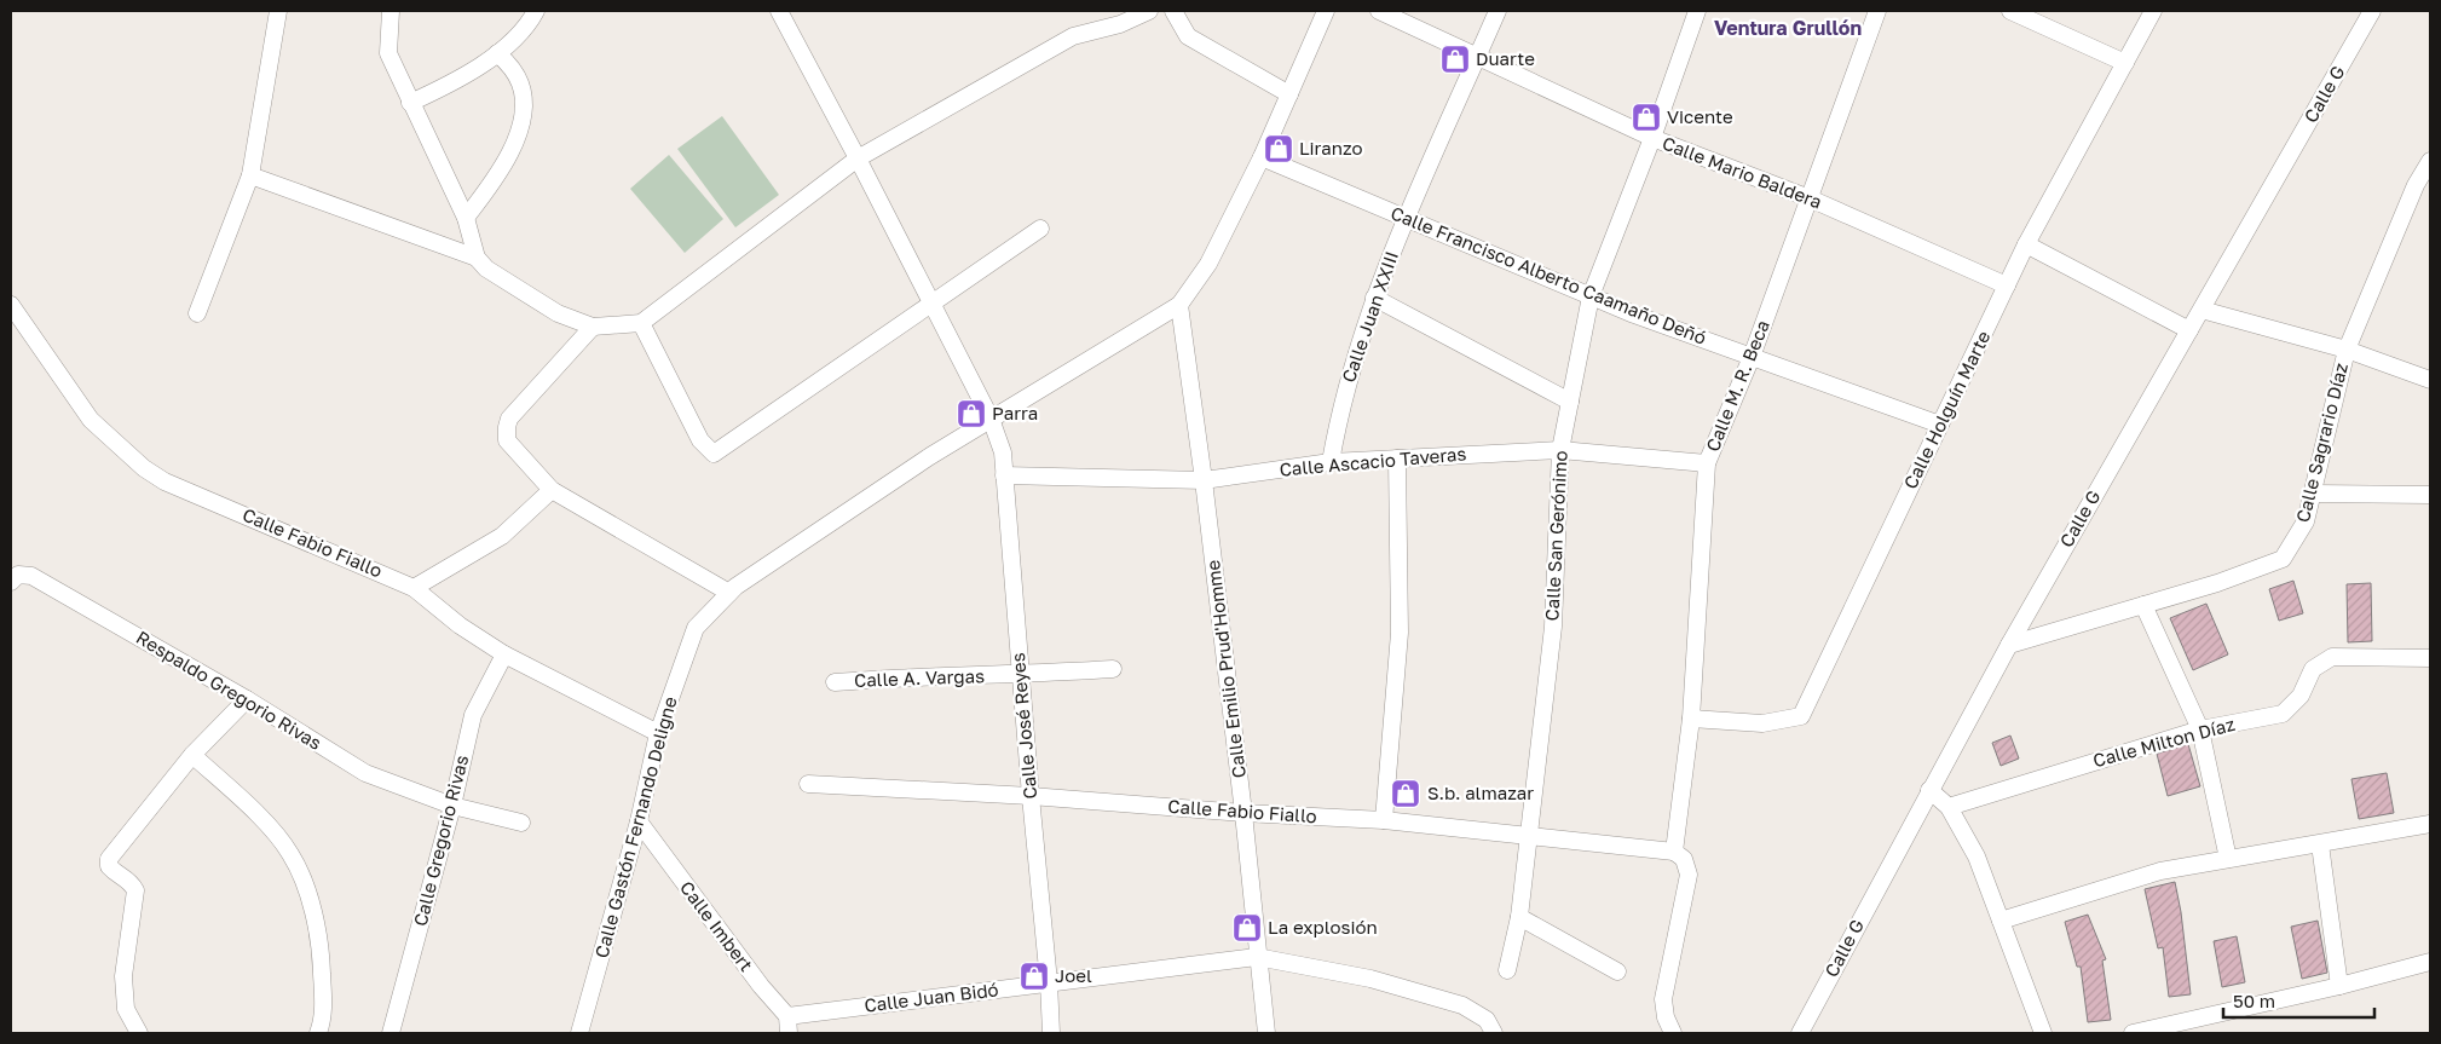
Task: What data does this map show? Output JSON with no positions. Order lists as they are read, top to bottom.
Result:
{
  "streets": {
    "street": [
      "Calle G",
      "Calle Mario Baldera",
      "Calle Francisco Alberto Caamaño Deñó",
      "Calle Juan XXIII",
      "Calle M. R. Beca",
      "Calle Holguín Marte",
      "Calle Sagrario Díaz",
      "Calle Ascacio Taveras",
      "Calle San Gerónimo",
      "Calle Fabio Fiallo",
      "Calle Emilio Prud'Homme",
      "Calle A. Vargas",
      "Respaldo Gregorio Rivas",
      "Calle José Reyes",
      "Calle Milton Díaz",
      "Calle Gastón Fernando Deligne",
      "Calle Gregorio Rivas",
      "Calle Imbert",
      "Calle Juan Bidó"
    ]
  },
  "crossings": [
    ["Calle G", "Calle Sagrario Díaz"],
    ["Calle Mario Baldera", "Calle Juan XXIII"],
    ["Calle Mario Baldera", "Calle M. R. Beca"],
    ["Calle Mario Baldera", "Calle Holguín Marte"],
    ["Calle Mario Baldera", "Calle San Gerónimo"],
    ["Calle Francisco Alberto Caamaño Deñó", "Calle Juan XXIII"],
    ["Calle Francisco Alberto Caamaño Deñó", "Calle M. R. Beca"],
    ["Calle Francisco Alberto Caamaño Deñó", "Calle Holguín Marte"],
    ["Calle Francisco Alberto Caamaño Deñó", "Calle San Gerónimo"],
    ["Calle Francisco Alberto Caamaño Deñó", "Calle Gastón Fernando Deligne"],
    ["Calle Juan XXIII", "Calle Ascacio Taveras"],
    ["Calle M. R. Beca", "Calle Holguín Marte"],
    ["Calle M. R. Beca", "Calle Ascacio Taveras"],
    ["Calle M. R. Beca", "Calle Fabio Fiallo"],
    ["Calle Ascacio Taveras", "Calle San Gerónimo"],
    ["Calle Ascacio Taveras", "Calle Emilio Prud'Homme"],
    ["Calle Ascacio Taveras", "Calle José Reyes"],
    ["Calle San Gerónimo", "Calle Fabio Fiallo"],
    ["Calle Fabio Fiallo", "Calle Emilio Prud'Homme"],
    ["Calle Fabio Fiallo", "Calle José Reyes"],
    ["Calle Fabio Fiallo", "Calle Gastón Fernando Deligne"],
    ["Calle Fabio Fiallo", "Calle Gregorio Rivas"],
    ["Calle Emilio Prud'Homme", "Calle Gastón Fernando Deligne"],
    ["Calle Emilio Prud'Homme", "Calle Juan Bidó"],
    ["Calle A. Vargas", "Calle José Reyes"],
    ["Respaldo Gregorio Rivas", "Calle Gregorio Rivas"],
    ["Calle José Reyes", "Calle Gastón Fernando Deligne"],
    ["Calle José Reyes", "Calle Juan Bidó"],
    ["Calle Gastón Fernando Deligne", "Calle Imbert"],
    ["Calle Imbert", "Calle Juan Bidó"]
  ],
  "districts": ["Ventura Grullón"],
  "places": {
    "shop": [
      "Duarte",
      "Vicente",
      "Liranzo",
      "Parra",
      "S.b. almazar",
      "La explosión",
      "Joel"
    ]
  },
  "scale_bar": "50 m"
}
